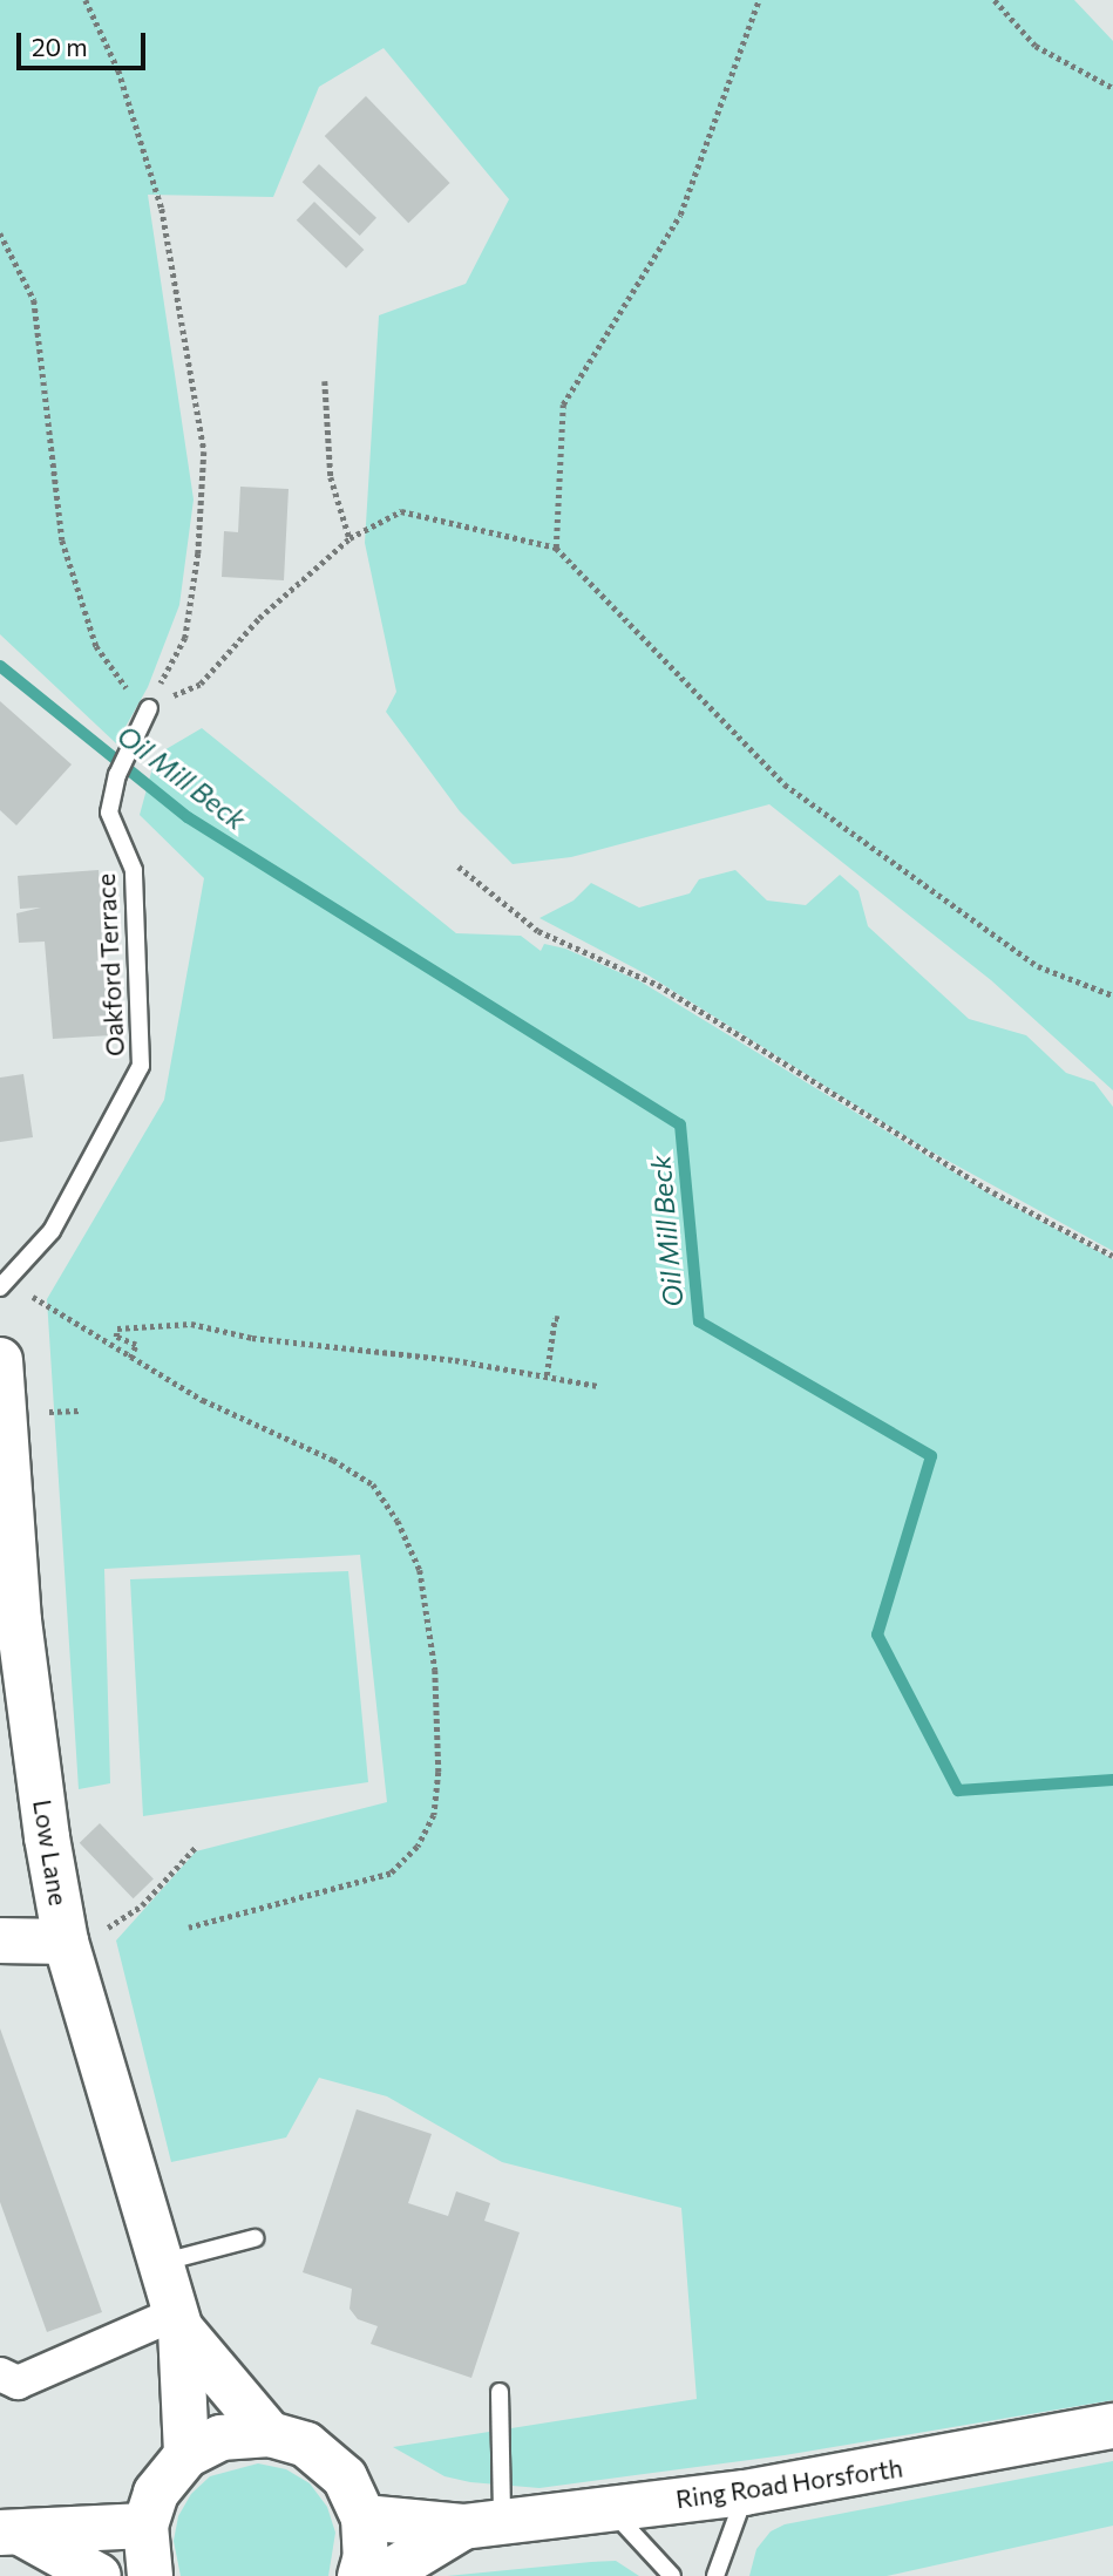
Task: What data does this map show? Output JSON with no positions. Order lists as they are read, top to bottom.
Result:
{
  "streets": {
    "main road": ["Low Lane", "Ring Road Horsforth"],
    "lane": ["Oakford Terrace"]
  },
  "water": ["Oil Mill Beck"],
  "scale_bar": "20 m"
}
